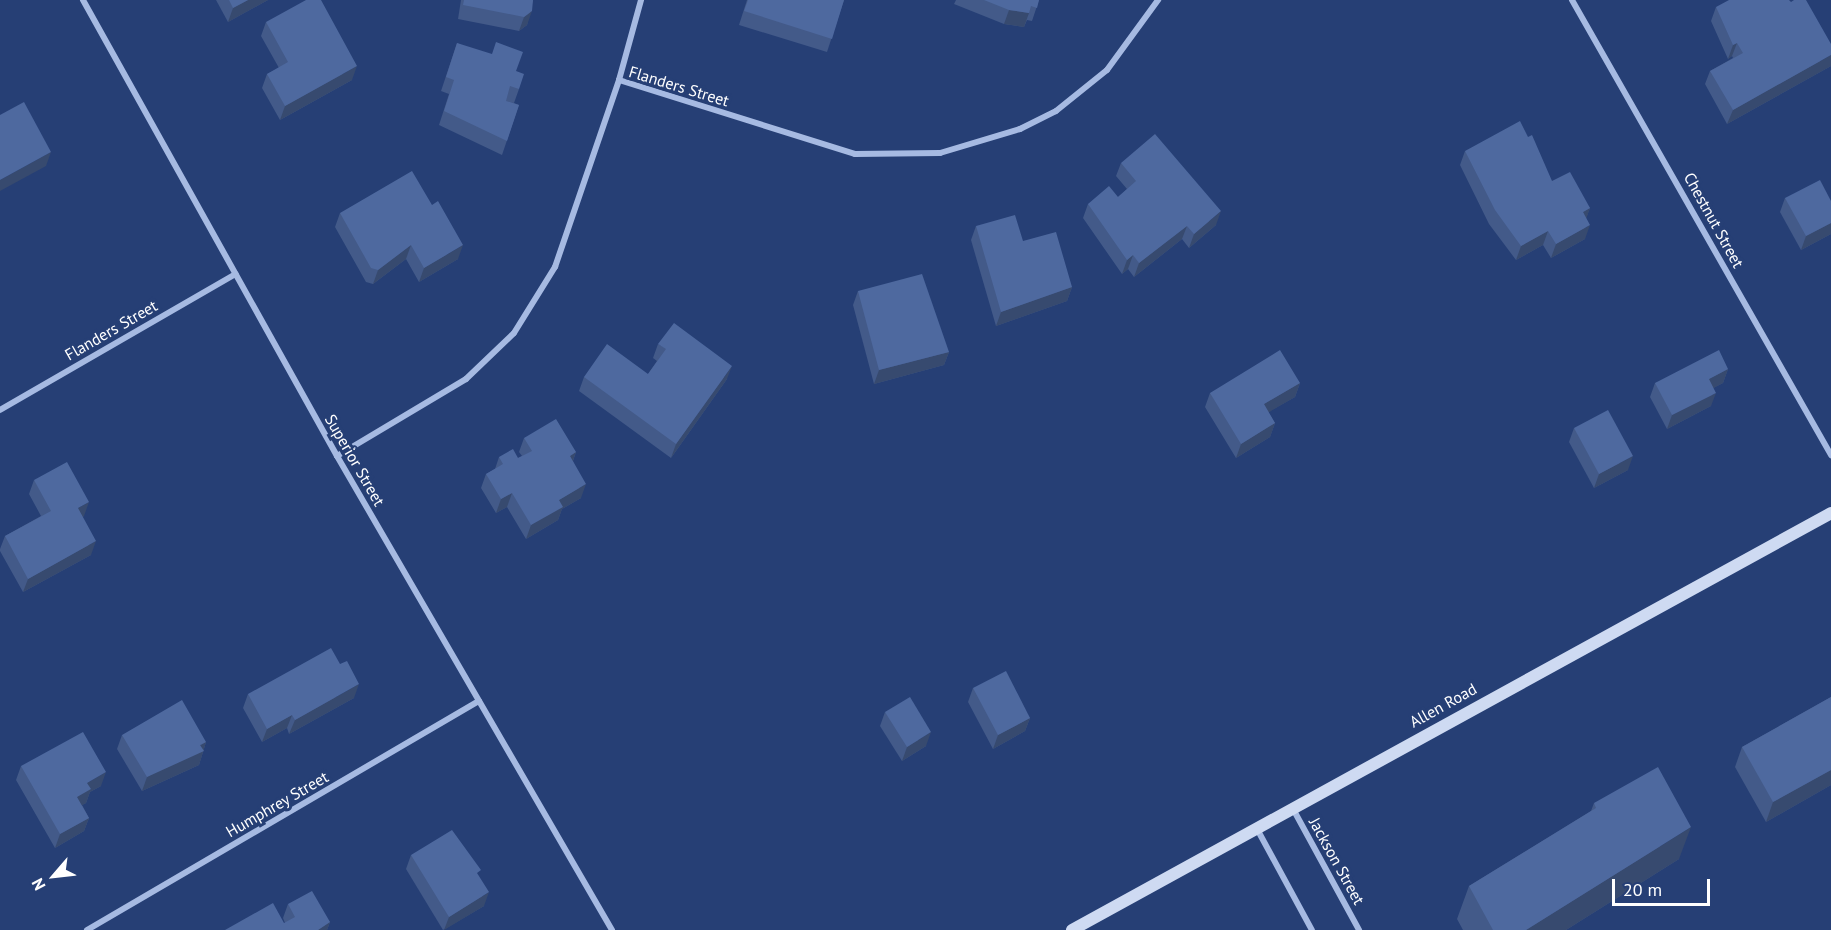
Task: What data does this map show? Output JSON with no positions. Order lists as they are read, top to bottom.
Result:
{
  "streets": {
    "main road": ["Allen Road"],
    "street": [
      "Flanders Street",
      "Chestnut Street",
      "Superior Street",
      "Humphrey Street",
      "Jackson Street"
    ]
  },
  "crossings": [
    ["Flanders Street", "Superior Street"],
    ["Superior Street", "Humphrey Street"],
    ["Allen Road", "Jackson Street"]
  ],
  "scale_bar": "20 m",
  "north": "bottom left"
}
